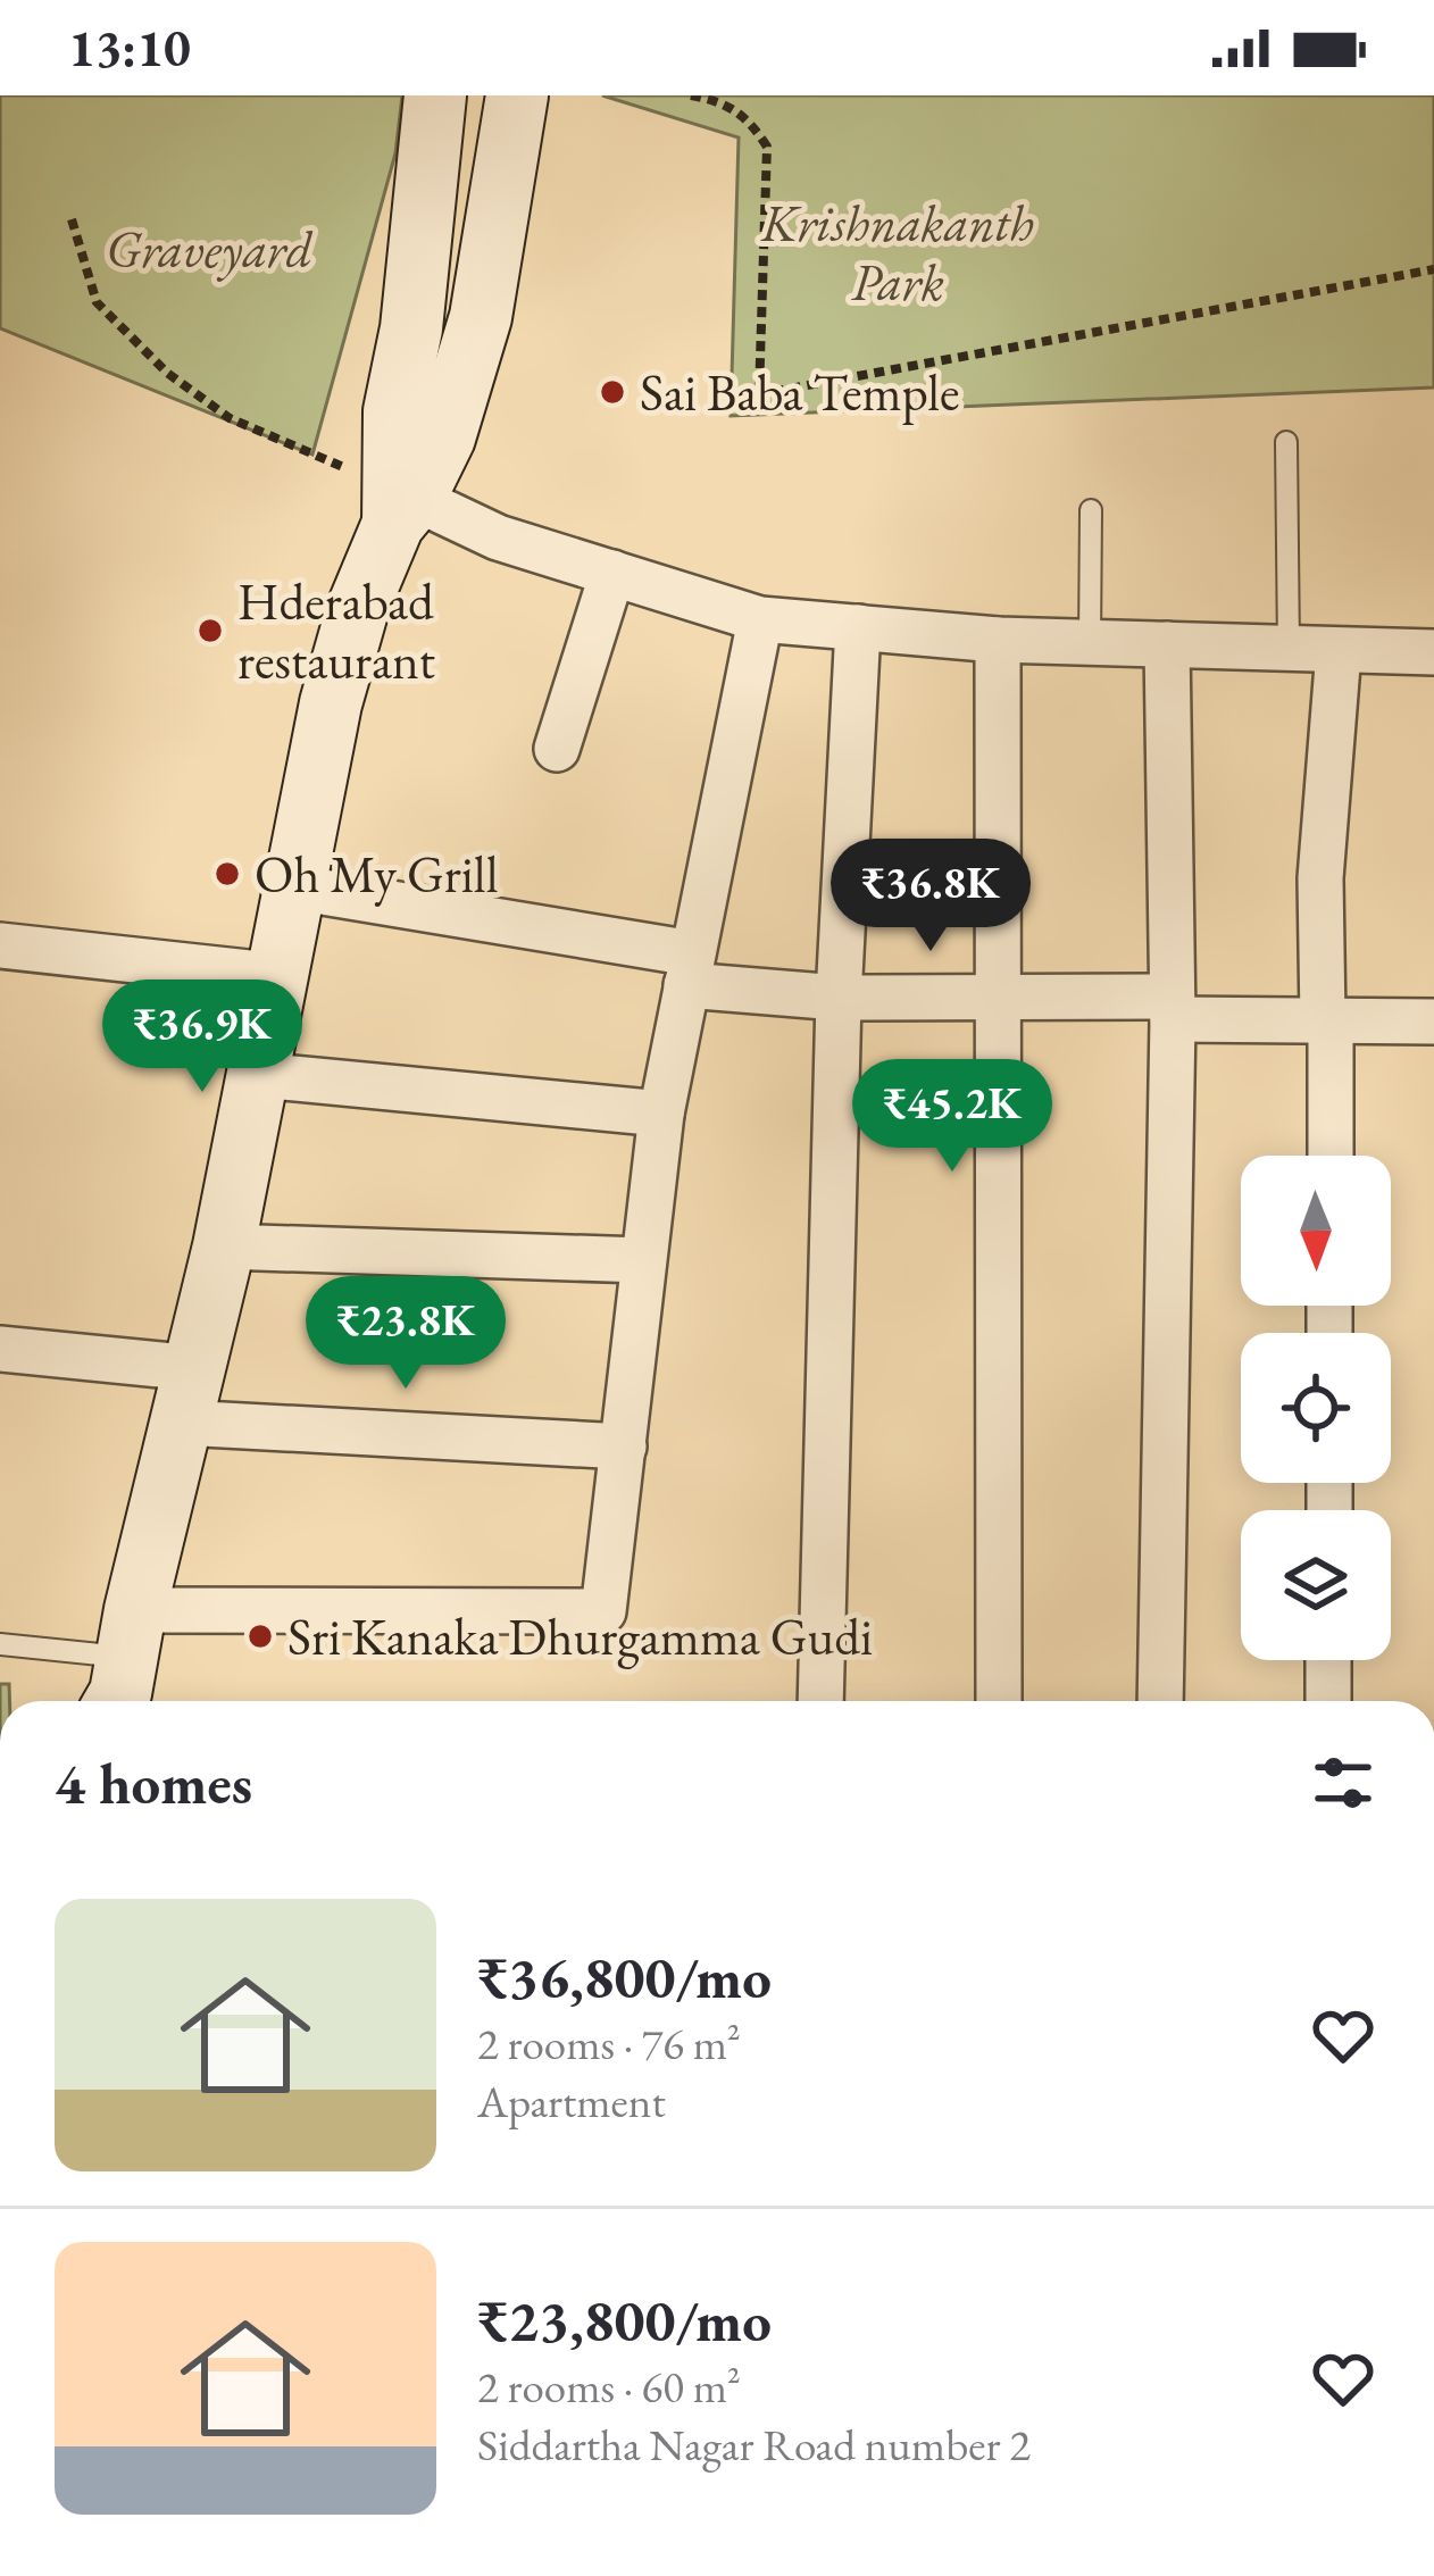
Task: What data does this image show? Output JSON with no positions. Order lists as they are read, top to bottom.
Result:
{
  "parks": ["Krishnakanth Park", "Graveyard"],
  "places": [
    "Sai Baba Temple",
    "Hderabad restaurant",
    "Oh My Grill",
    "Sri Kanaka Dhurgamma Gudi"
  ],
  "north": "bottom",
  "page": {
    "status": "13:10",
    "price": [
      "₹36.8K",
      "₹36.9K",
      "₹45.2K",
      "₹23.8K"
    ],
    "heading": "4 homes",
    "list": [
      {
        "name": "₹36,800/mo",
        "note": "2 rooms · 76 m² · Apartment"
      },
      {
        "name": "₹23,800/mo",
        "note": "2 rooms · 60 m² · Siddartha Nagar Road number 2"
      }
    ]
  }
}
